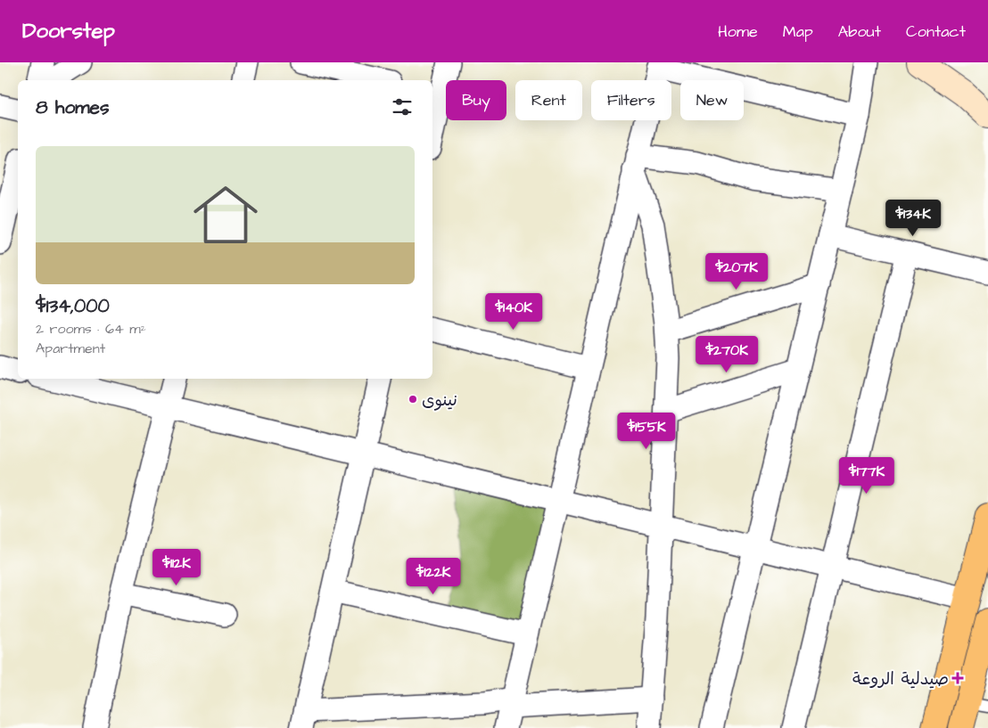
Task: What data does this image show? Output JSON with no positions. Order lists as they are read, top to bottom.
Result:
{
  "places": {
    "other": ["نينوى"],
    "health": ["صيدلية الروعة"]
  },
  "page": {
    "header": "Doorstep",
    "nav": [
      "Home",
      "Map",
      "About",
      "Contact"
    ],
    "chip": [
      "Buy",
      "Rent",
      "Filters",
      "New"
    ],
    "heading": "8 homes",
    "list": [
      {
        "name": "$134,000",
        "note": "2 rooms · 64 m² · Apartment"
      }
    ],
    "price": [
      "$134K",
      "$207K",
      "$140K",
      "$270K",
      "$155K",
      "$177K",
      "$112K",
      "$122K"
    ]
  }
}
